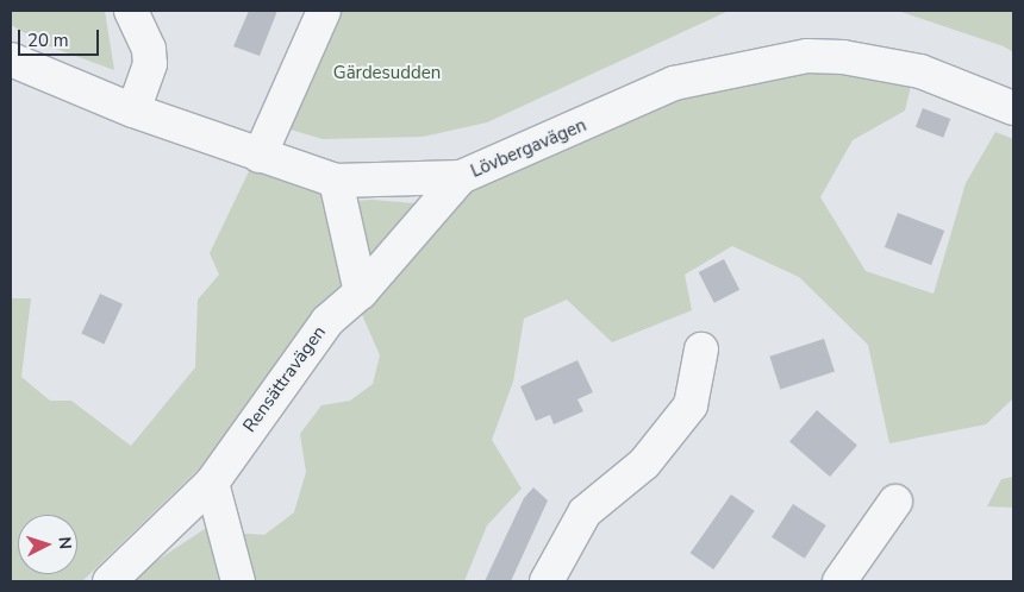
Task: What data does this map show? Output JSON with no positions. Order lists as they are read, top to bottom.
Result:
{
  "streets": {
    "street": ["Lövbergavägen", "Rensättravägen"]
  },
  "crossings": [
    ["Lövbergavägen", "Rensättravägen"]
  ],
  "parks": ["Gärdesudden"],
  "scale_bar": "20 m",
  "north": "right"
}
